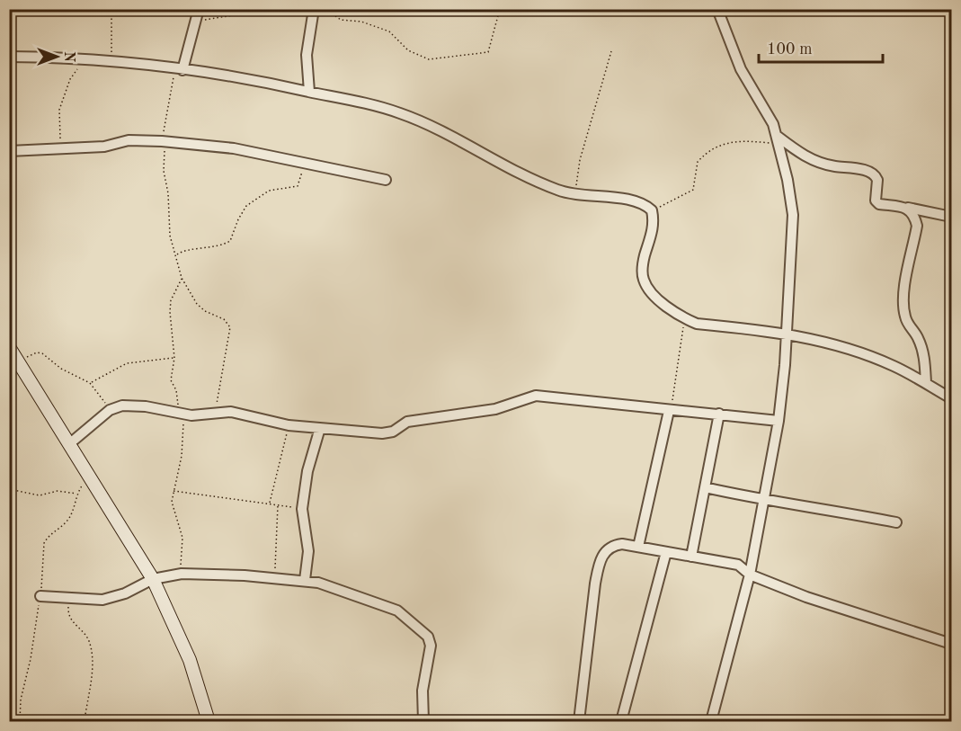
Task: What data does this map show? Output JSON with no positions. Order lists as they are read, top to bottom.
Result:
{
  "scale_bar": "100 m",
  "north": "right"
}
